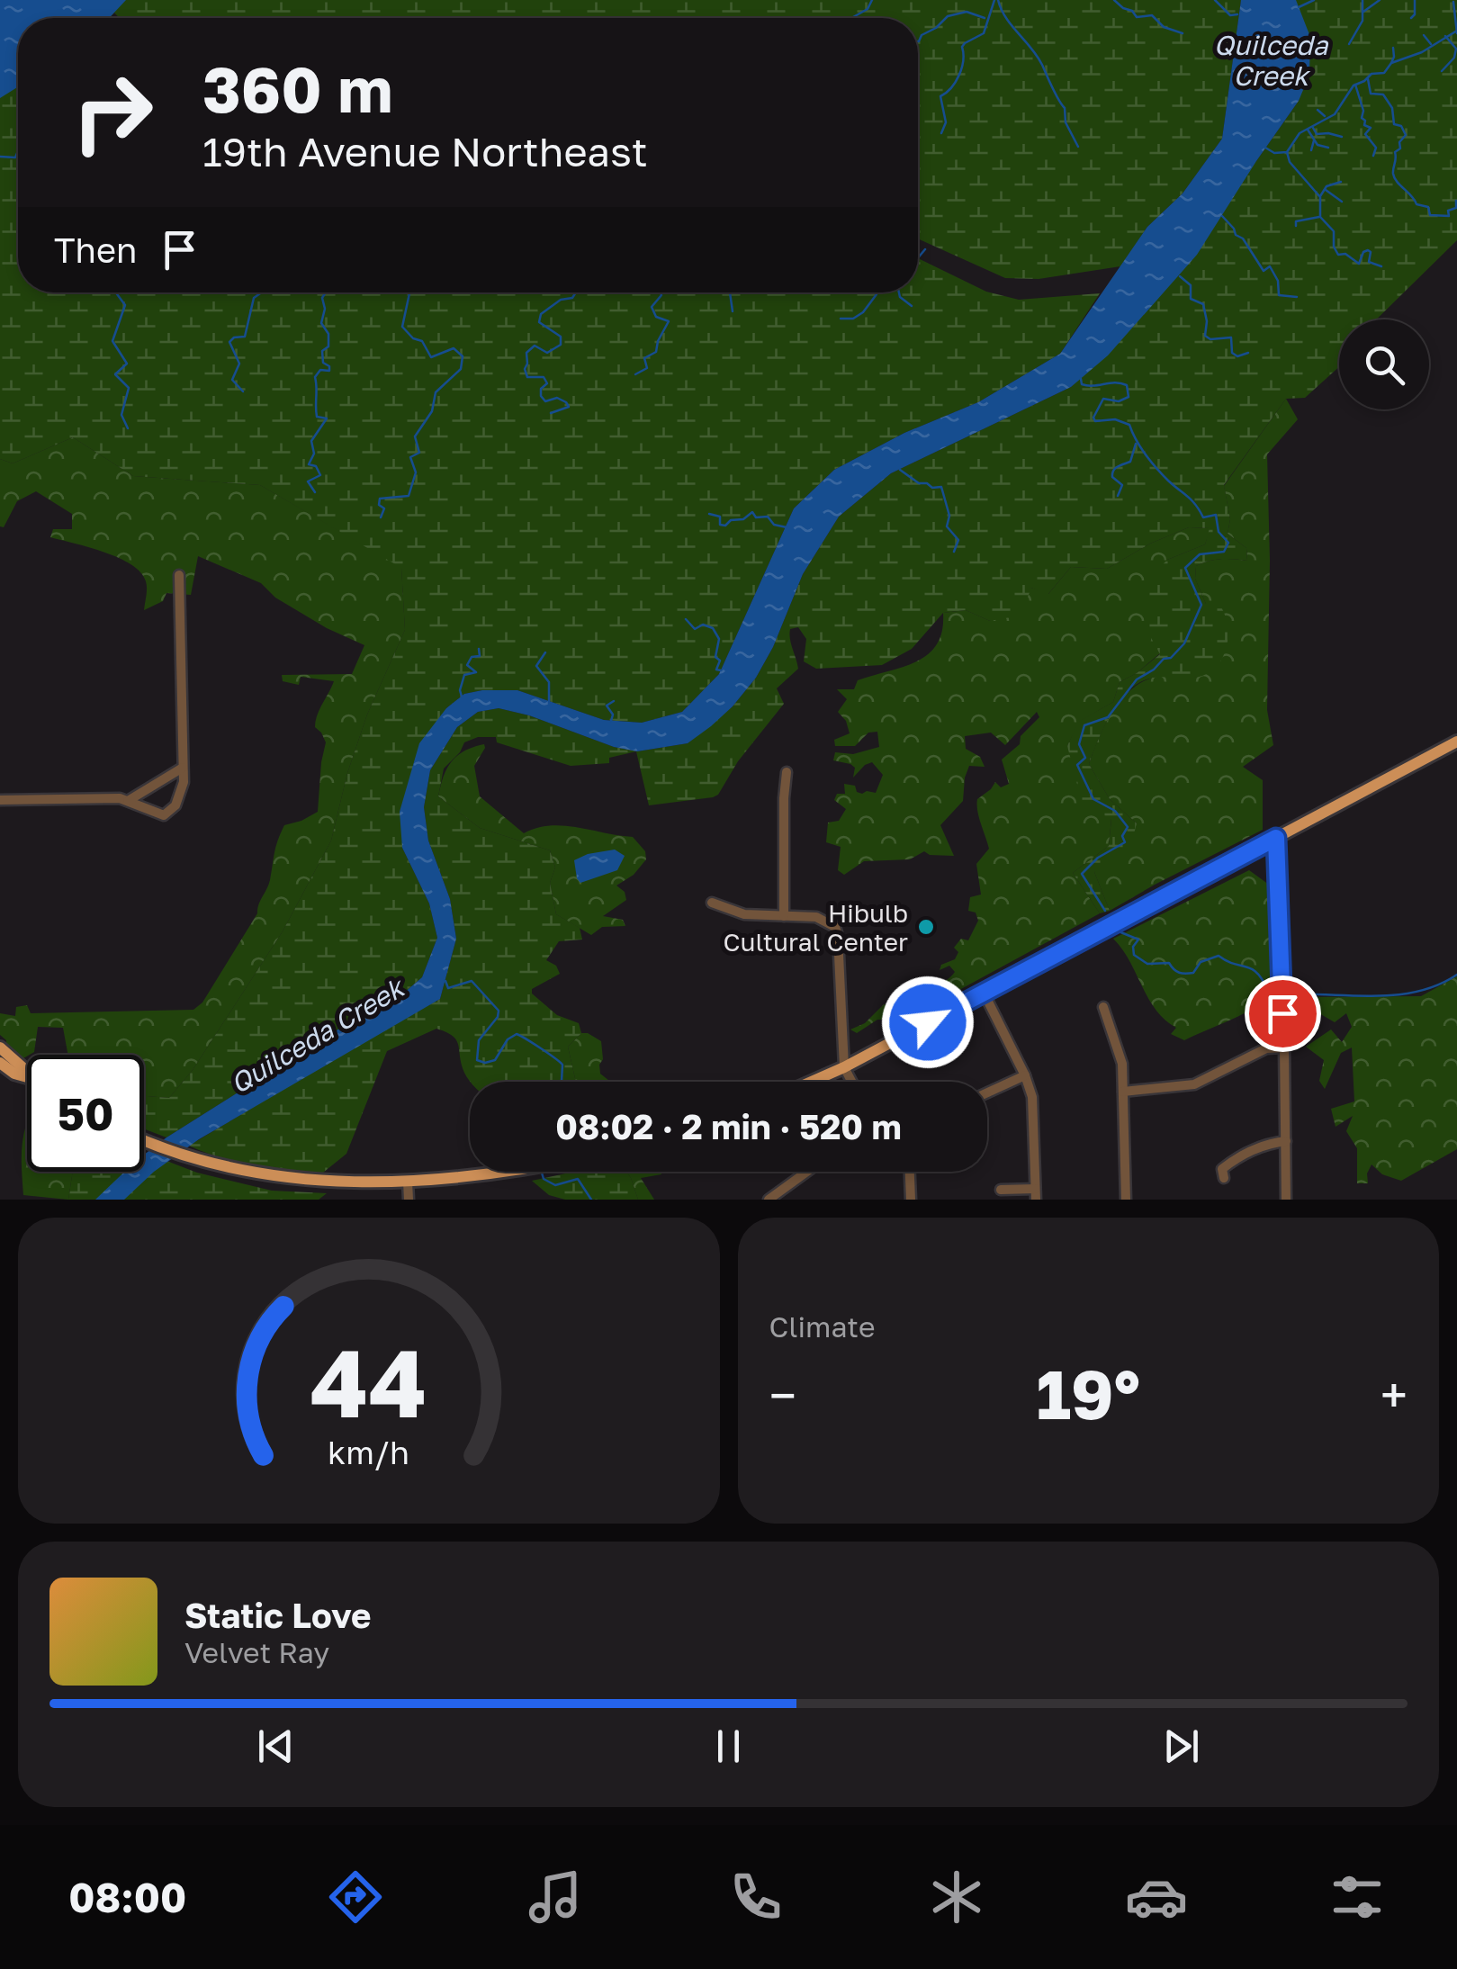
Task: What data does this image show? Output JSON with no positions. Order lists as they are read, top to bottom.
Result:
{
  "water": ["Quilceda Creek"],
  "places": ["Hibulb Cultural Center"],
  "page": {
    "turn": ["360 m", "19th Avenue Northeast"],
    "then": "Then",
    "limit": "50",
    "trip": "08:02 · 2 min · 520 m",
    "tile": "Climate",
    "heat": ["−", "19°", "+"],
    "song": ["Static Love", "Velvet Ray"],
    "tabs": "08:00",
    "gauge": ["44", "km/h"]
  }
}
